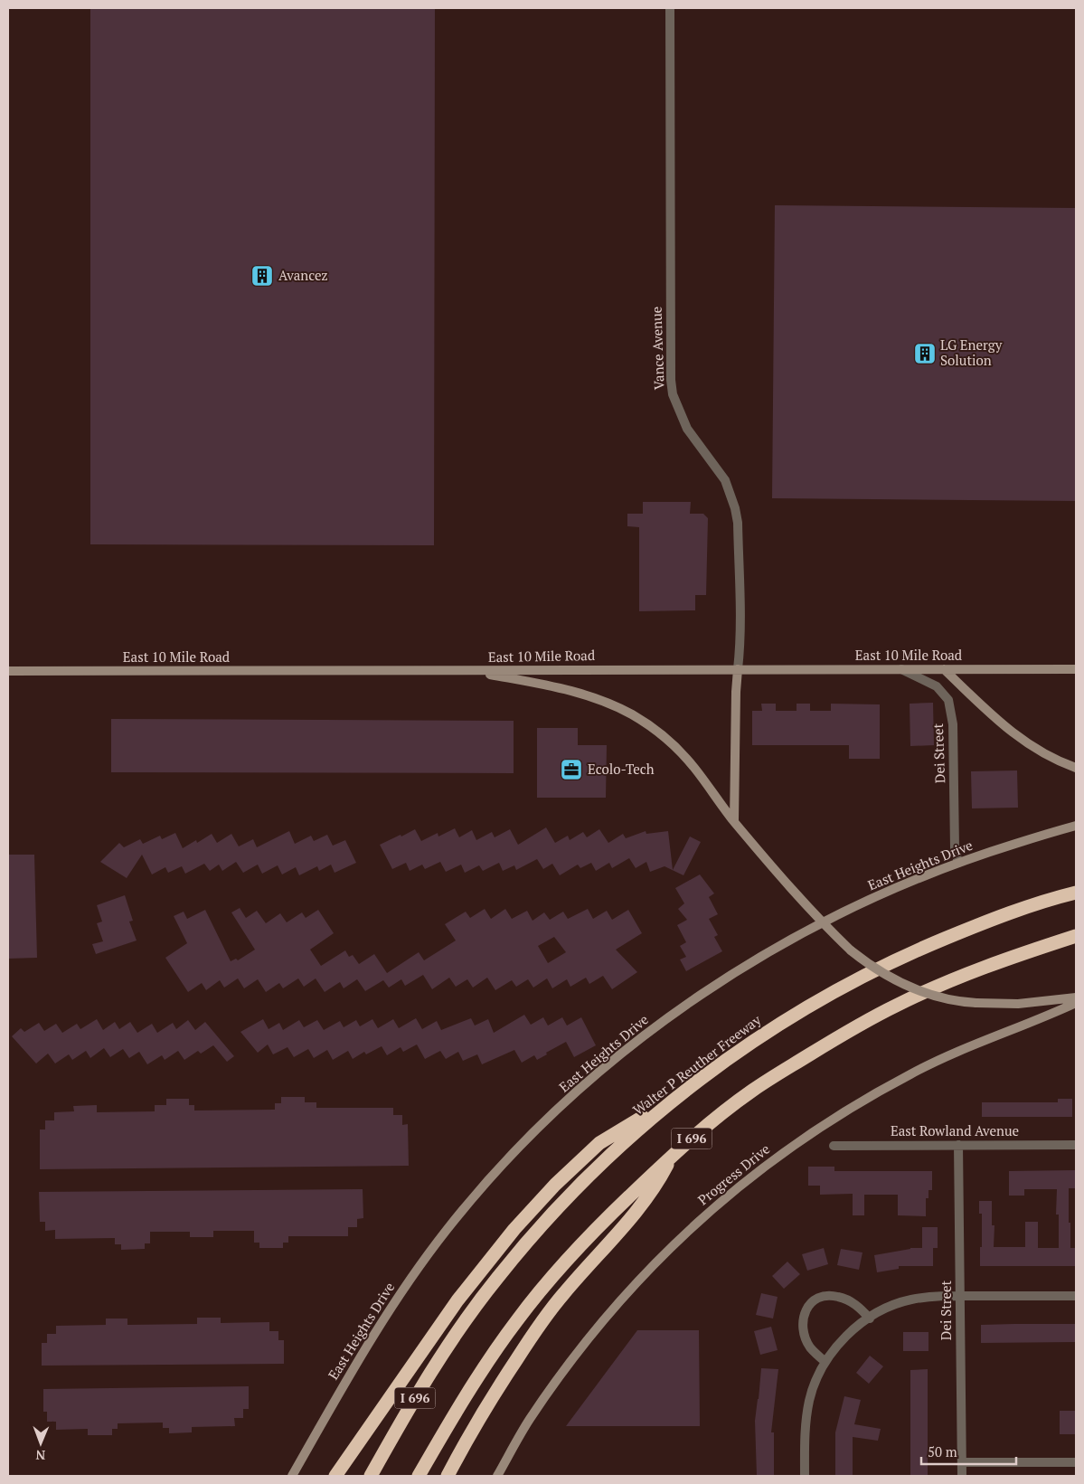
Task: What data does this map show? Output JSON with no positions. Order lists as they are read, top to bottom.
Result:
{
  "streets": {
    "highway": ["Walter P Reuther Freeway", "I 696"],
    "main road": ["East 10 Mile Road", "East Heights Drive", "Progress Drive"],
    "street": ["Vance Avenue", "Dei Street", "East Rowland Avenue"]
  },
  "crossings": [
    ["Vance Avenue", "East 10 Mile Road"],
    ["East 10 Mile Road", "Dei Street"],
    ["Dei Street", "East Heights Drive"],
    ["Dei Street", "East Rowland Avenue"]
  ],
  "places": {
    "building": ["Avancez", "LG Energy Solution"],
    "office": ["Ecolo-Tech"]
  },
  "scale_bar": "50 m",
  "north": "bottom"
}
